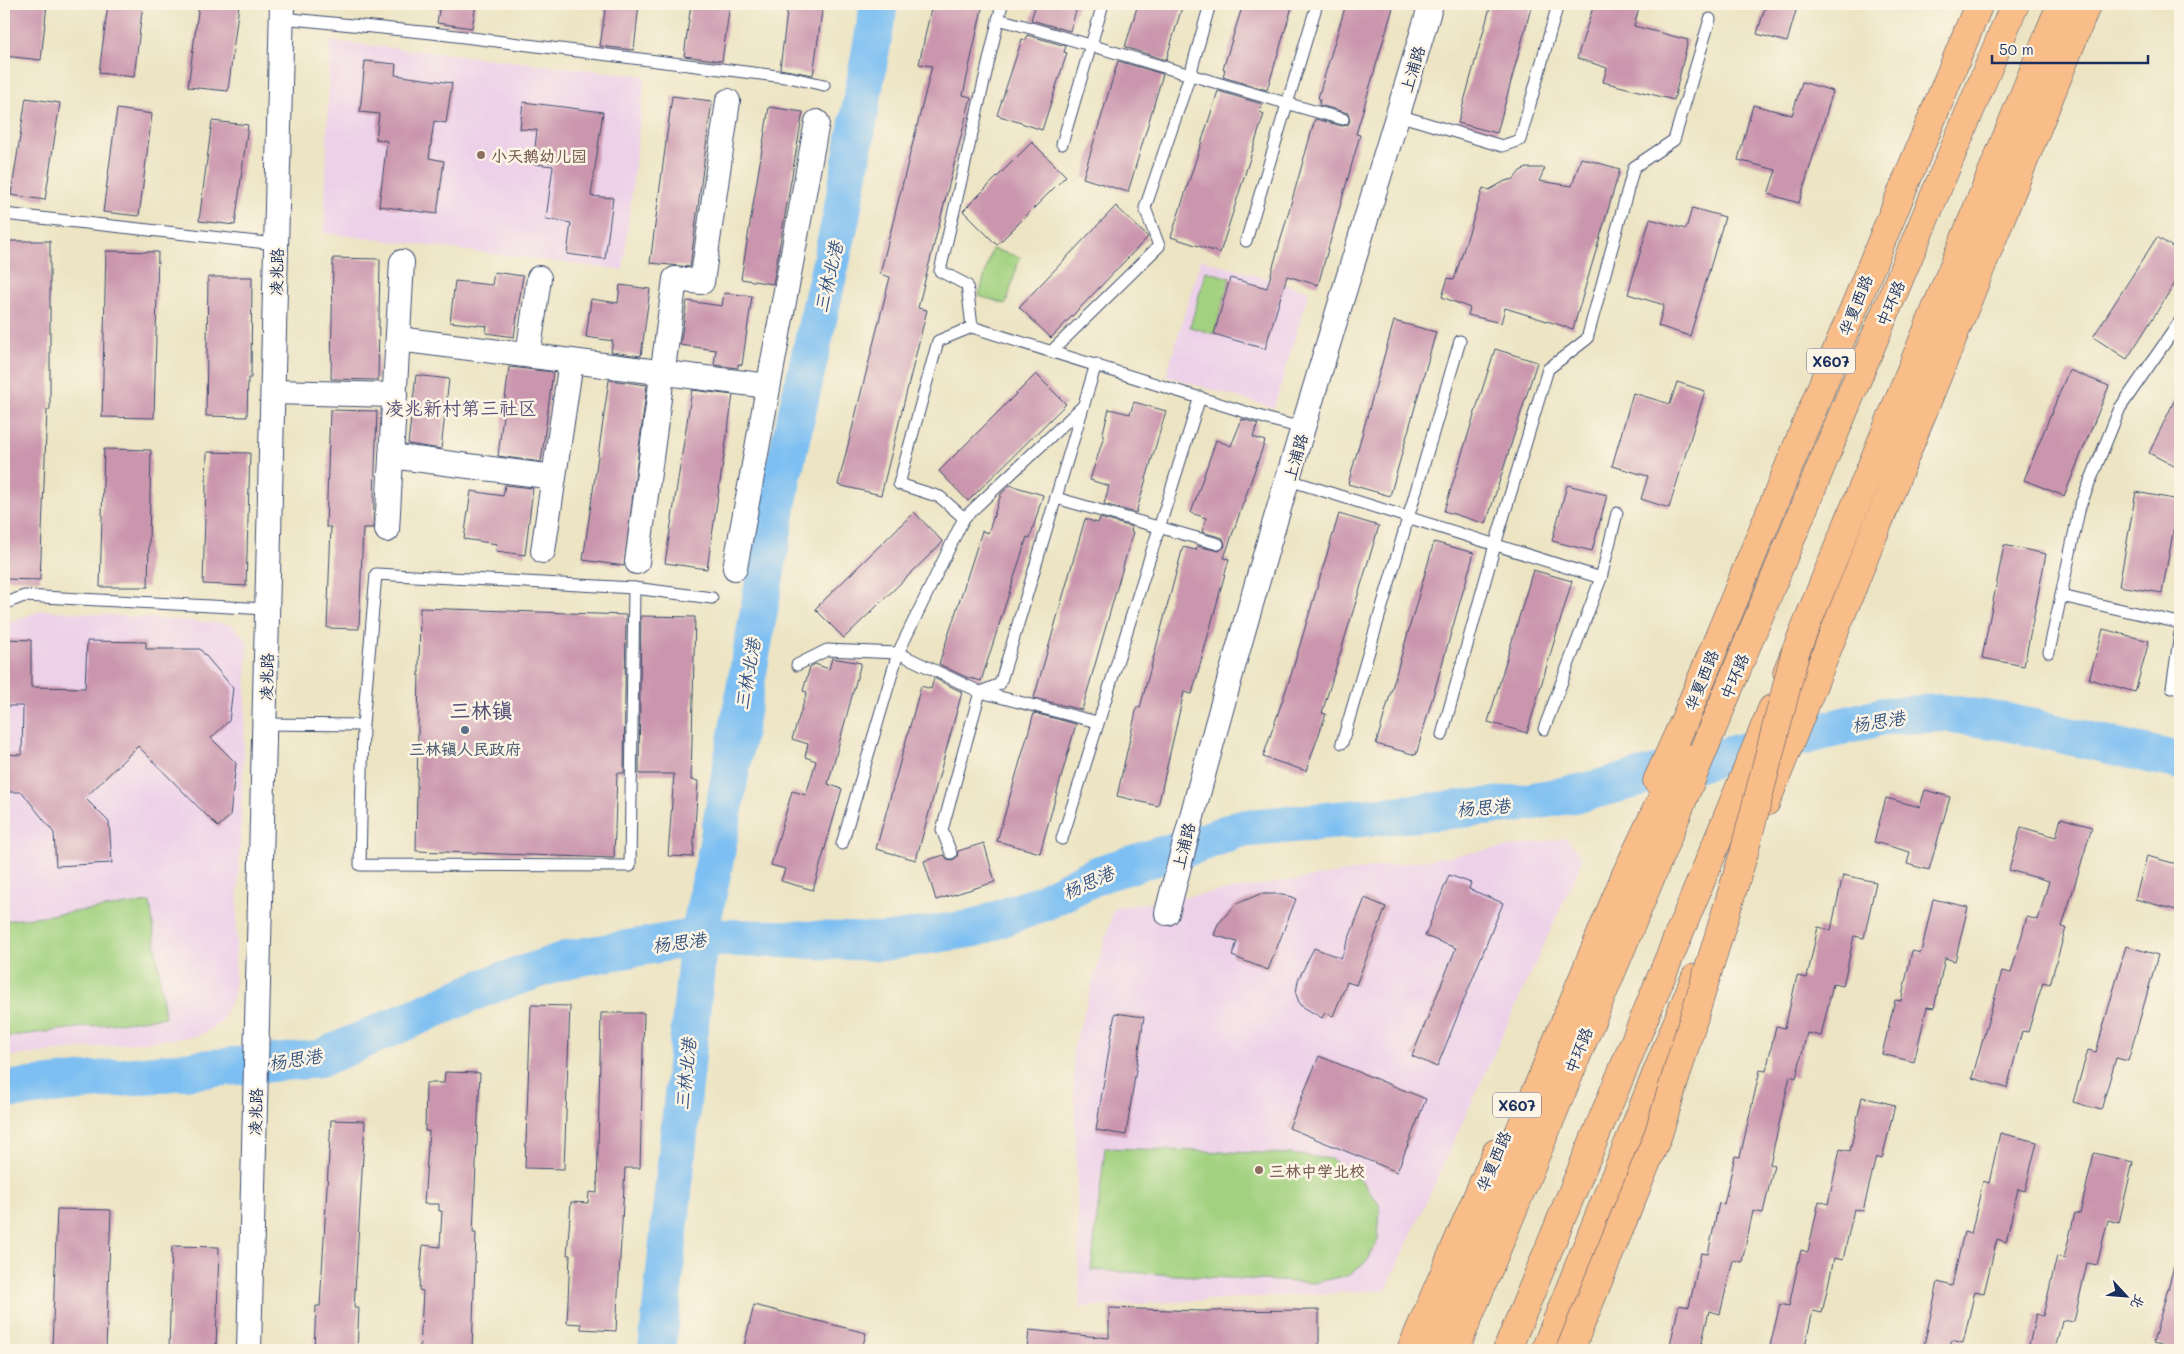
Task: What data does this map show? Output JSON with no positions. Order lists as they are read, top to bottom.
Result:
{
  "streets": {
    "main road": ["中环路", "华夏西路", "X607"],
    "street": ["上浦路", "凌兆路"]
  },
  "districts": ["凌兆新村第三社区", "三林镇"],
  "water": ["三林北港", "杨思港"],
  "places": ["小天鹅幼儿园", "三林镇人民政府", "三林中学北校"],
  "scale_bar": "50 m",
  "north": "bottom right"
}
